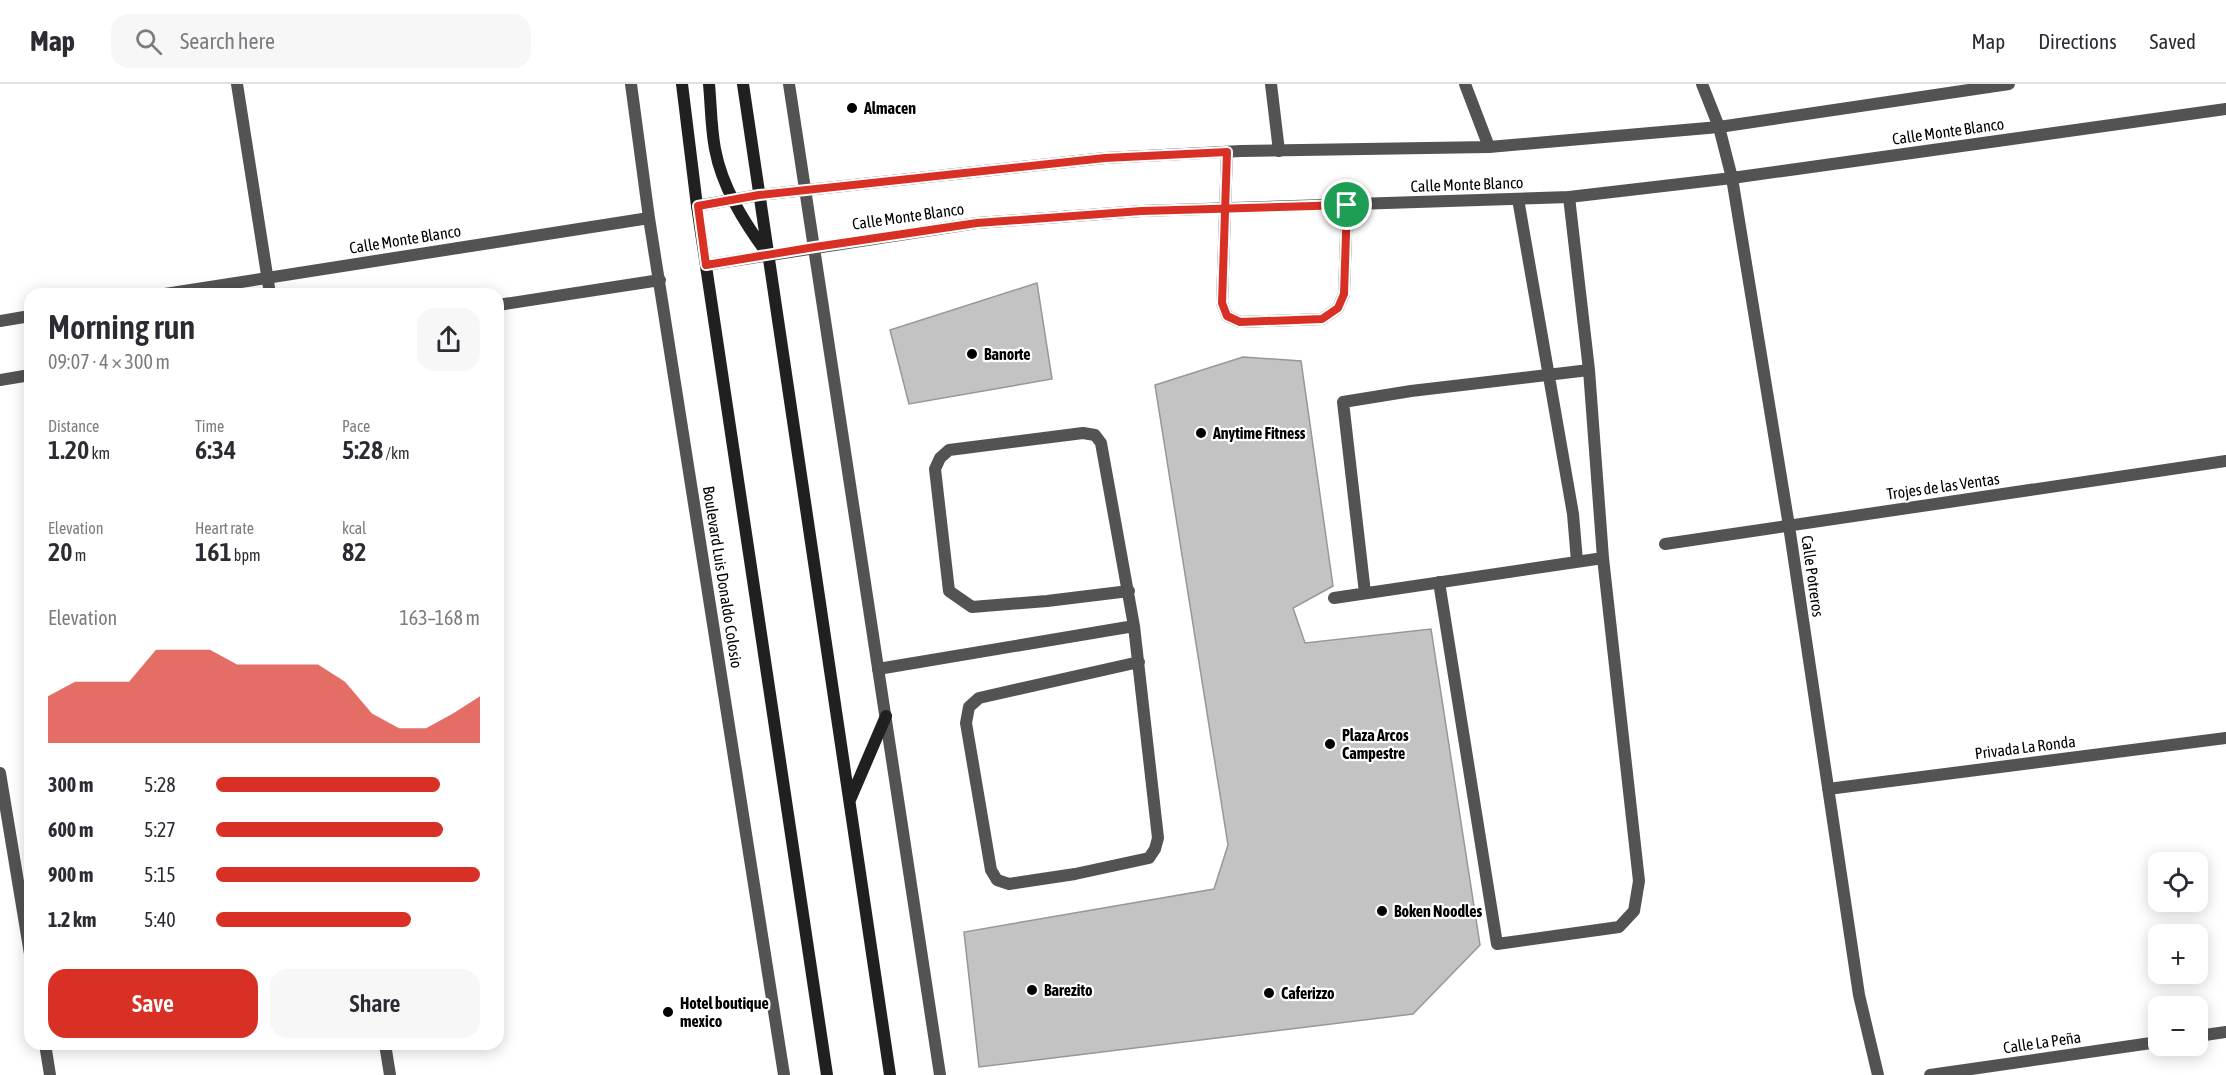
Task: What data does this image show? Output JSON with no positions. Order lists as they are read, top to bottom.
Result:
{
  "streets": {
    "main road": ["Boulevard Luis Donaldo Colosio"],
    "street": [
      "Calle Monte Blanco",
      "Trojes de las Ventas",
      "Calle Potreros",
      "Privada La Ronda",
      "Calle La Peña"
    ]
  },
  "crossings": [
    ["Calle Monte Blanco", "Calle Potreros"],
    ["Calle Monte Blanco", "Boulevard Luis Donaldo Colosio"],
    ["Trojes de las Ventas", "Calle Potreros"],
    ["Calle Potreros", "Privada La Ronda"]
  ],
  "places": [
    "Almacen",
    "Banorte",
    "Anytime Fitness",
    "Plaza Arcos Campestre",
    "Boken Noodles",
    "Barezito",
    "Caferizzo",
    "Hotel boutique mexico"
  ],
  "page": {
    "header": "Map",
    "search": "Search here",
    "nav": ["Map", "Directions", "Saved"],
    "heading": ["Morning run", "09:07 · 4 × 300 m"],
    "stats": [
      ["Distance", "1.20 km"],
      ["Time", "6:34"],
      ["Pace", "5:28 /km"],
      ["Elevation", "20 m"],
      ["Heart rate", "161 bpm"],
      ["kcal", "82"]
    ],
    "chart": ["Elevation", "163–168 m"],
    "list": [
      {
        "name": "300 m",
        "note": "5:28"
      },
      {
        "name": "600 m",
        "note": "5:27"
      },
      {
        "name": "900 m",
        "note": "5:15"
      },
      {
        "name": "1.2 km",
        "note": "5:40"
      }
    ],
    "map_buttons": ["+", "−"],
    "buttons": ["Save", "Share"]
  }
}
